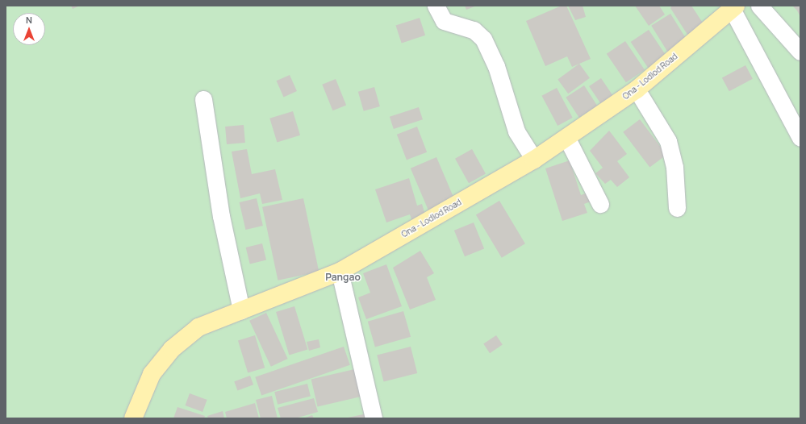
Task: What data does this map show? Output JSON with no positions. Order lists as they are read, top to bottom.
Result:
{
  "streets": {
    "main road": ["Ona - Lodlod Road"]
  },
  "districts": ["Pangao"],
  "north": "top"
}
